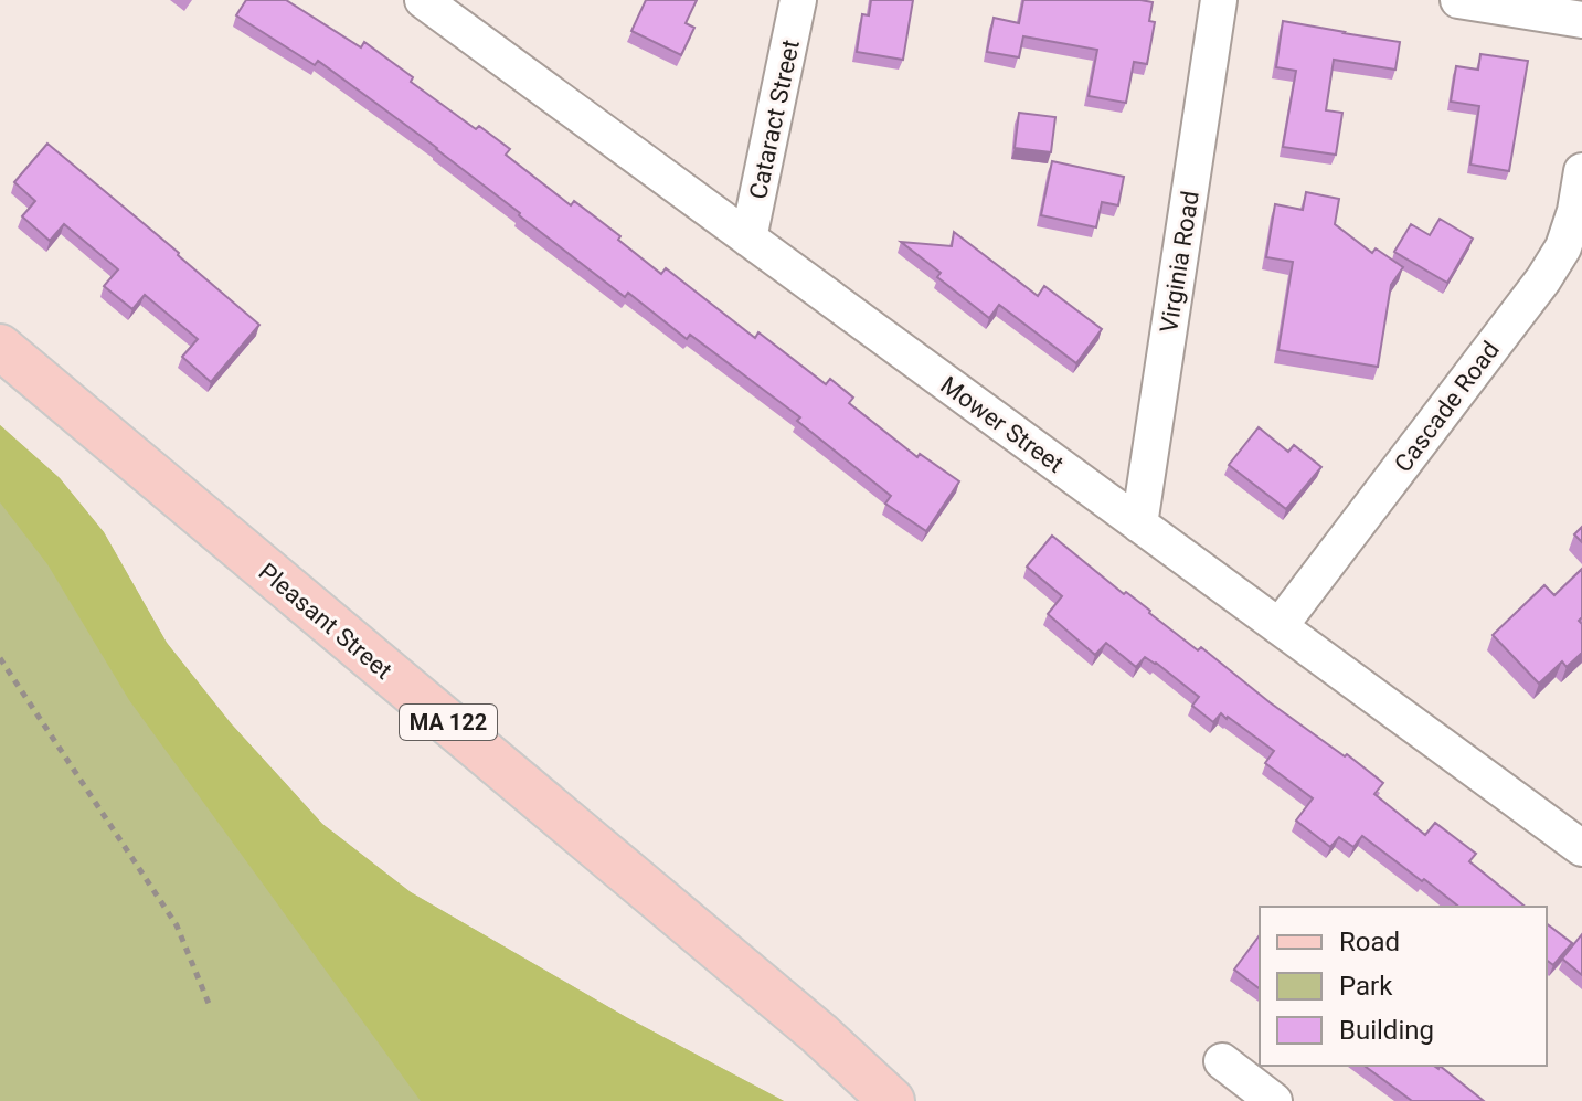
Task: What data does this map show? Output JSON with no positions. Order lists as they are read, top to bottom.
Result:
{
  "streets": {
    "main road": ["Pleasant Street", "MA 122"],
    "street": [
      "Cataract Street",
      "Virginia Road",
      "Cascade Road",
      "Mower Street"
    ]
  },
  "crossings": [
    ["Cataract Street", "Mower Street"],
    ["Virginia Road", "Mower Street"],
    ["Cascade Road", "Mower Street"]
  ],
  "legend": ["Road", "Park", "Building"]
}
